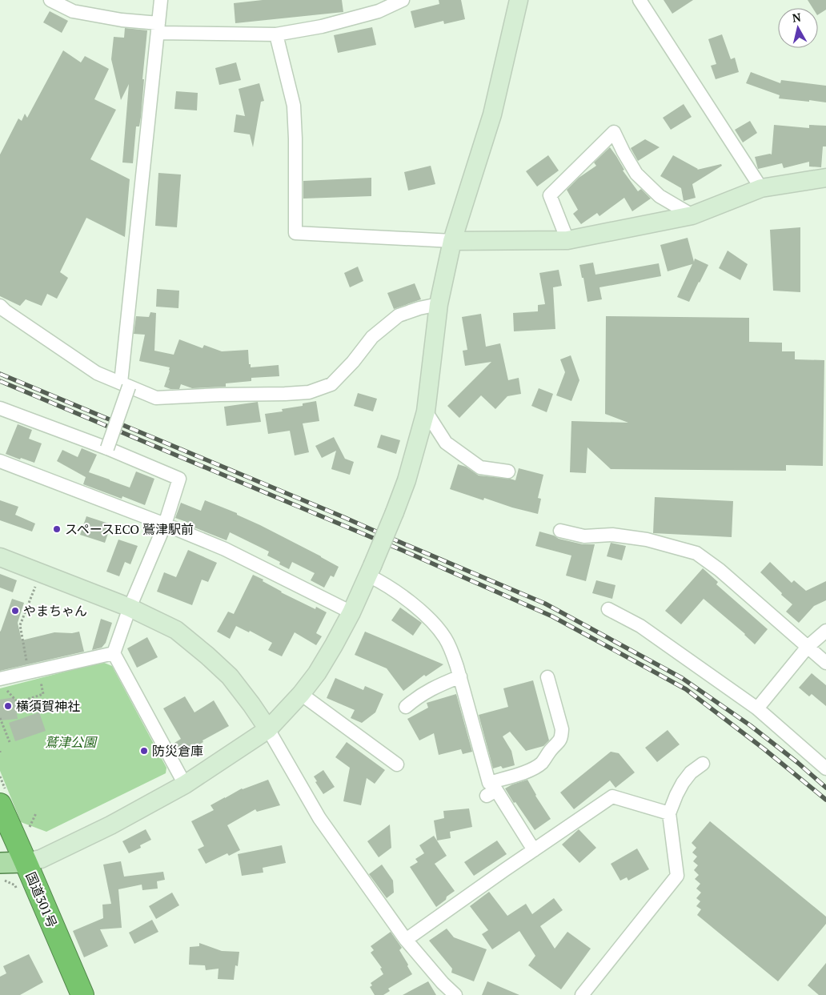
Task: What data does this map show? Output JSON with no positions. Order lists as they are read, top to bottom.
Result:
{
  "streets": {
    "highway": ["国道301号"]
  },
  "parks": ["鷲津公園"],
  "places": [
    "スペースECO 鷲津駅前",
    "やまちゃん",
    "横須賀神社",
    "防災倉庫"
  ],
  "north": "top"
}
